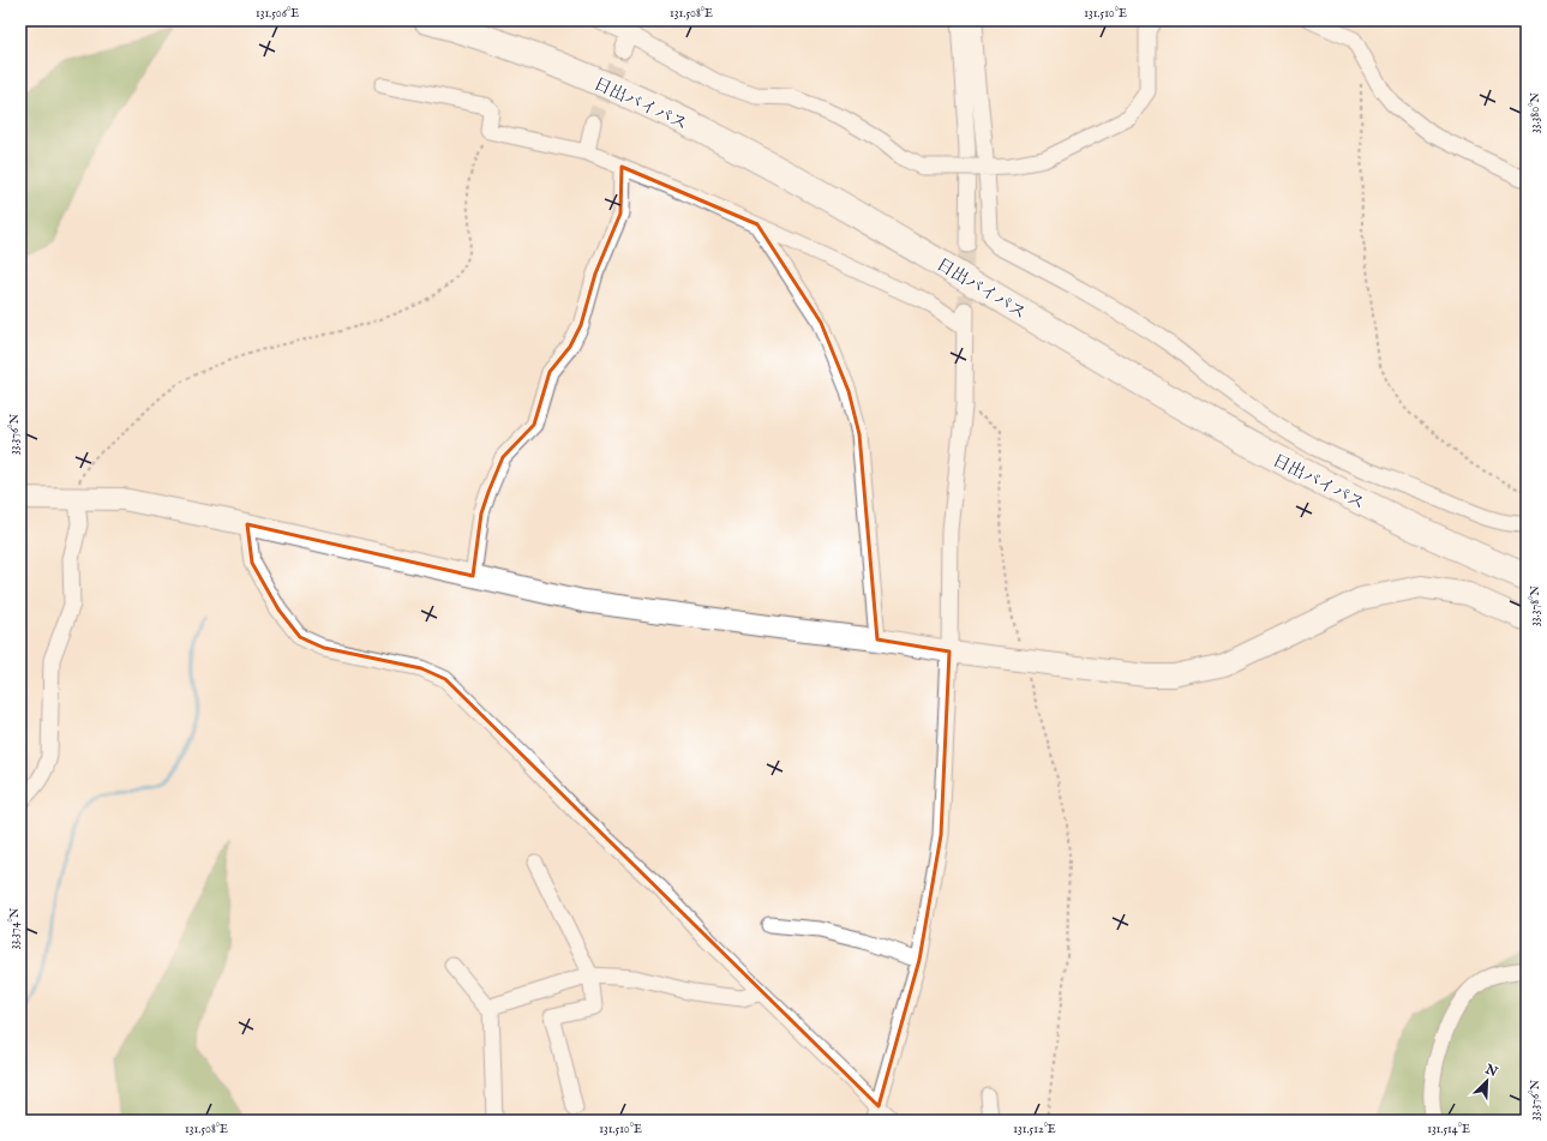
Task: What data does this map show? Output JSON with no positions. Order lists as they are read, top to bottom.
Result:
{
  "streets": {
    "highway": ["日出バイパス"]
  },
  "north": "top right",
  "coordinates": [
    "131.506°E",
    "131.508°E",
    "131.510°E",
    "33.380°N",
    "33.376°N",
    "33.378°N",
    "33.374°N",
    "131.512°E",
    "131.514°E"
  ]
}
